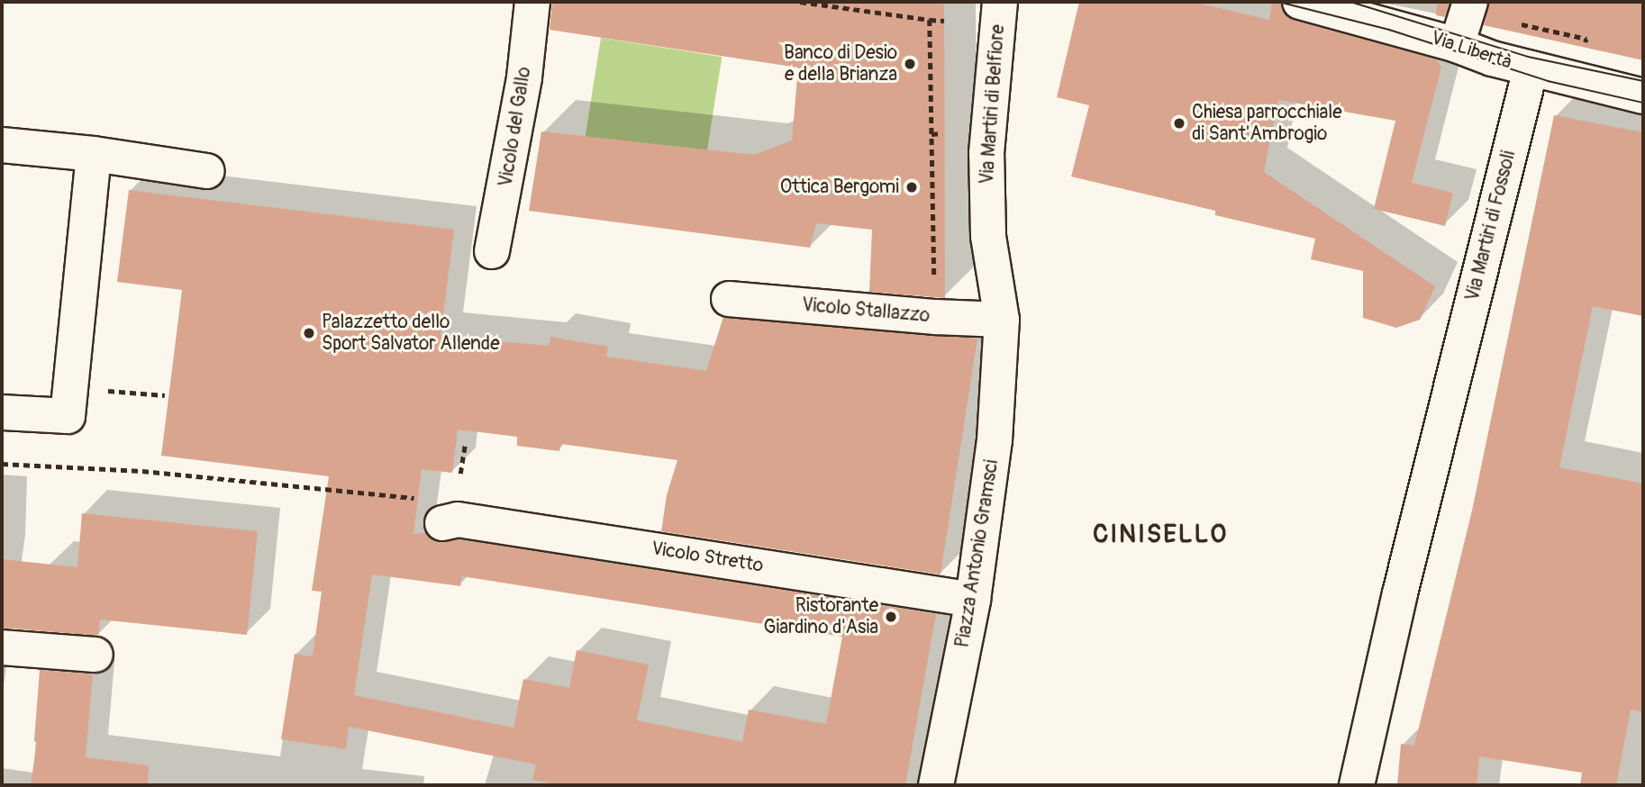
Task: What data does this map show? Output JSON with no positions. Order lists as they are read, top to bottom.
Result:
{
  "streets": {
    "street": [
      "Via Libertà",
      "Via Martiri di Belfiore",
      "Vicolo del Gallo",
      "Via Martiri di Fossoli",
      "Vicolo Stallazzo",
      "Piazza Antonio Gramsci",
      "Vicolo Stretto"
    ]
  },
  "crossings": [
    ["Via Libertà", "Via Martiri di Fossoli"],
    ["Via Martiri di Belfiore", "Vicolo Stallazzo"],
    ["Via Martiri di Belfiore", "Piazza Antonio Gramsci"],
    ["Vicolo Stallazzo", "Piazza Antonio Gramsci"],
    ["Piazza Antonio Gramsci", "Vicolo Stretto"]
  ],
  "districts": ["CINISELLO"],
  "places": [
    "Banco di Desio e della Brianza",
    "Chiesa parrocchiale di Sant'Ambrogio",
    "Ottica Bergomi",
    "Palazzetto dello Sport Salvator Allende",
    "Ristorante Giardino d'Asia"
  ]
}
